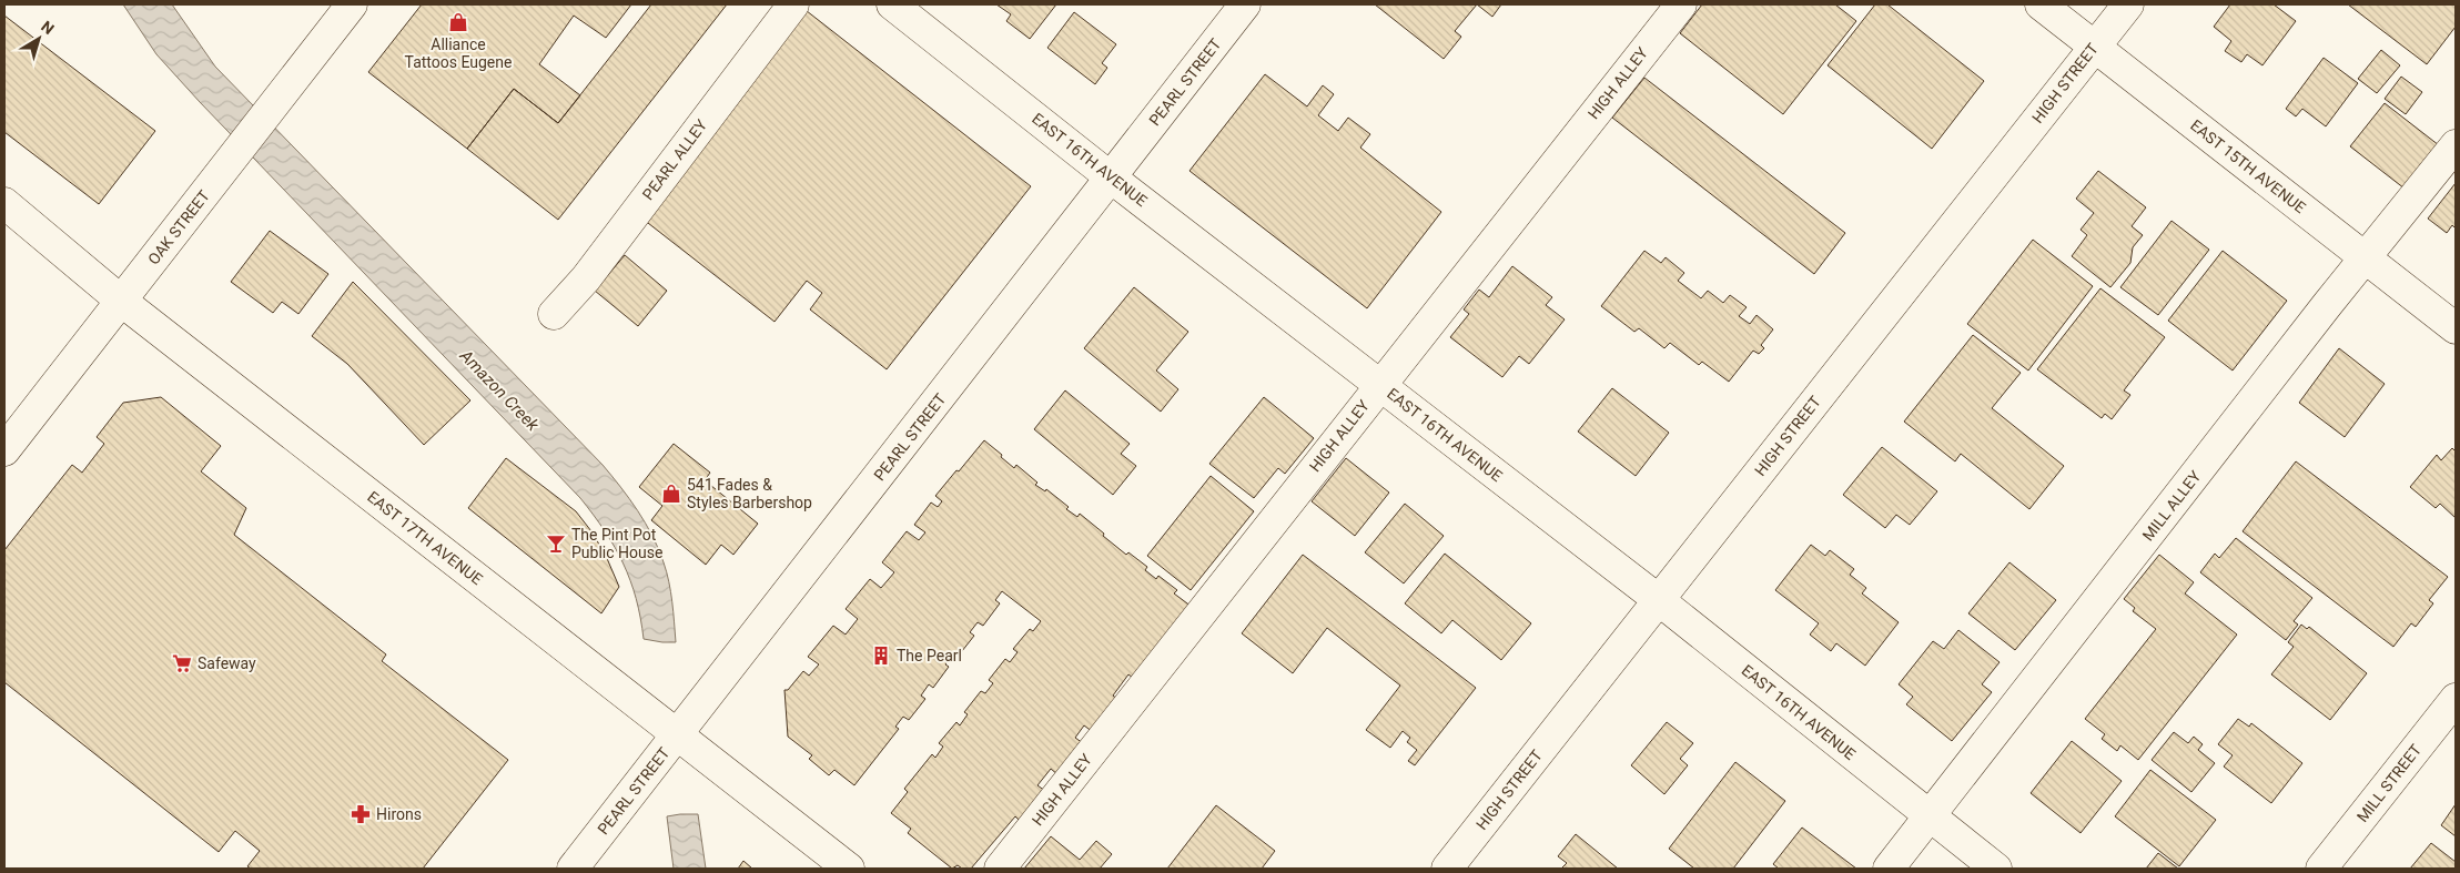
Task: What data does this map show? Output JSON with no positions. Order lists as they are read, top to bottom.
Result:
{
  "streets": {
    "street": [
      "PEARL STREET",
      "HIGH ALLEY",
      "HIGH STREET",
      "PEARL ALLEY",
      "EAST 16TH AVENUE",
      "EAST 15TH AVENUE",
      "OAK STREET",
      "MILL ALLEY",
      "EAST 17TH AVENUE",
      "MILL STREET"
    ]
  },
  "crossings": [
    ["PEARL STREET", "EAST 16TH AVENUE"],
    ["PEARL STREET", "EAST 17TH AVENUE"],
    ["HIGH ALLEY", "EAST 16TH AVENUE"],
    ["HIGH STREET", "EAST 16TH AVENUE"],
    ["HIGH STREET", "EAST 15TH AVENUE"],
    ["EAST 16TH AVENUE", "MILL ALLEY"],
    ["EAST 15TH AVENUE", "MILL ALLEY"],
    ["OAK STREET", "EAST 17TH AVENUE"]
  ],
  "water": ["Amazon Creek"],
  "places": {
    "shop": ["Alliance Tattoos Eugene", "541 Fades & Styles Barbershop"],
    "bar": ["The Pint Pot Public House"],
    "building": ["The Pearl"],
    "supermarket": ["Safeway"],
    "pharmacy": ["Hirons"]
  },
  "north": "top right"
}
